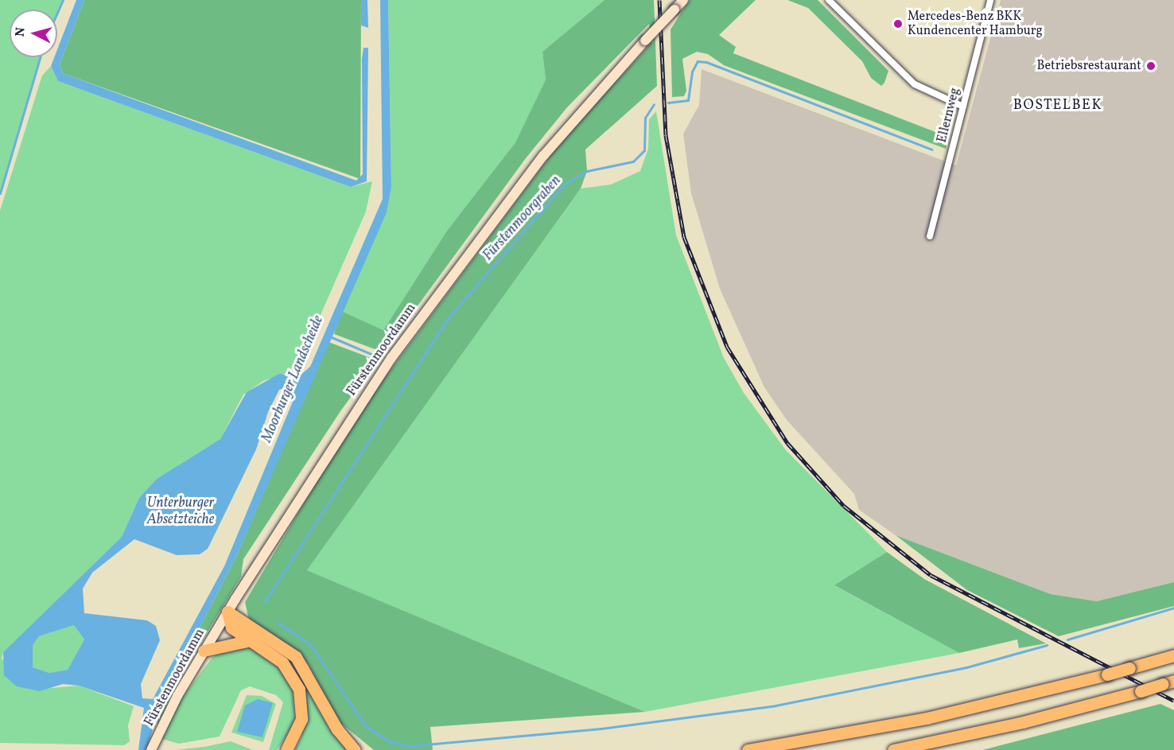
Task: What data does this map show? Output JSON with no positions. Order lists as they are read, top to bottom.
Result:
{
  "streets": {
    "main road": ["Fürstenmoordamm"],
    "street": ["Ellernweg"]
  },
  "districts": ["BOSTELBEK"],
  "water": ["Fürstenmoorgraben", "Moorburger Landscheide", "Unterburger Absetzteiche"],
  "places": ["Mercedes-Benz BKK Kundencenter Hamburg", "Betriebsrestaurant"],
  "north": "left"
}
